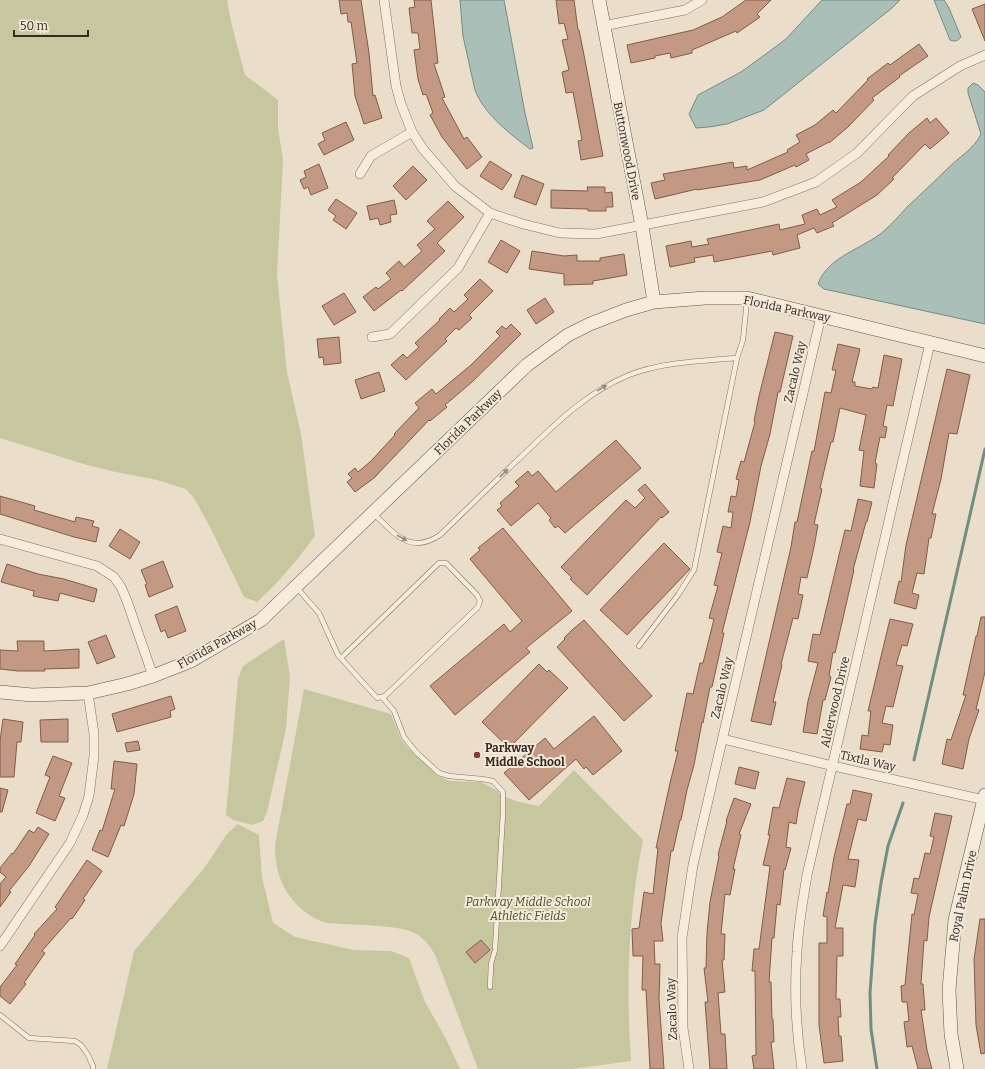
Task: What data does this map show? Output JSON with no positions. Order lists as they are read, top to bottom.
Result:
{
  "streets": {
    "street": [
      "Buttonwood Drive",
      "Florida Parkway",
      "Zacalo Way",
      "Alderwood Drive",
      "Tixtla Way",
      "Royal Palm Drive"
    ]
  },
  "crossings": [
    ["Buttonwood Drive", "Florida Parkway"],
    ["Florida Parkway", "Zacalo Way"],
    ["Florida Parkway", "Alderwood Drive"],
    ["Zacalo Way", "Tixtla Way"],
    ["Alderwood Drive", "Tixtla Way"],
    ["Tixtla Way", "Royal Palm Drive"]
  ],
  "parks": ["Parkway Middle School Athletic Fields"],
  "places": ["Parkway Middle School"],
  "scale_bar": "50 m"
}
